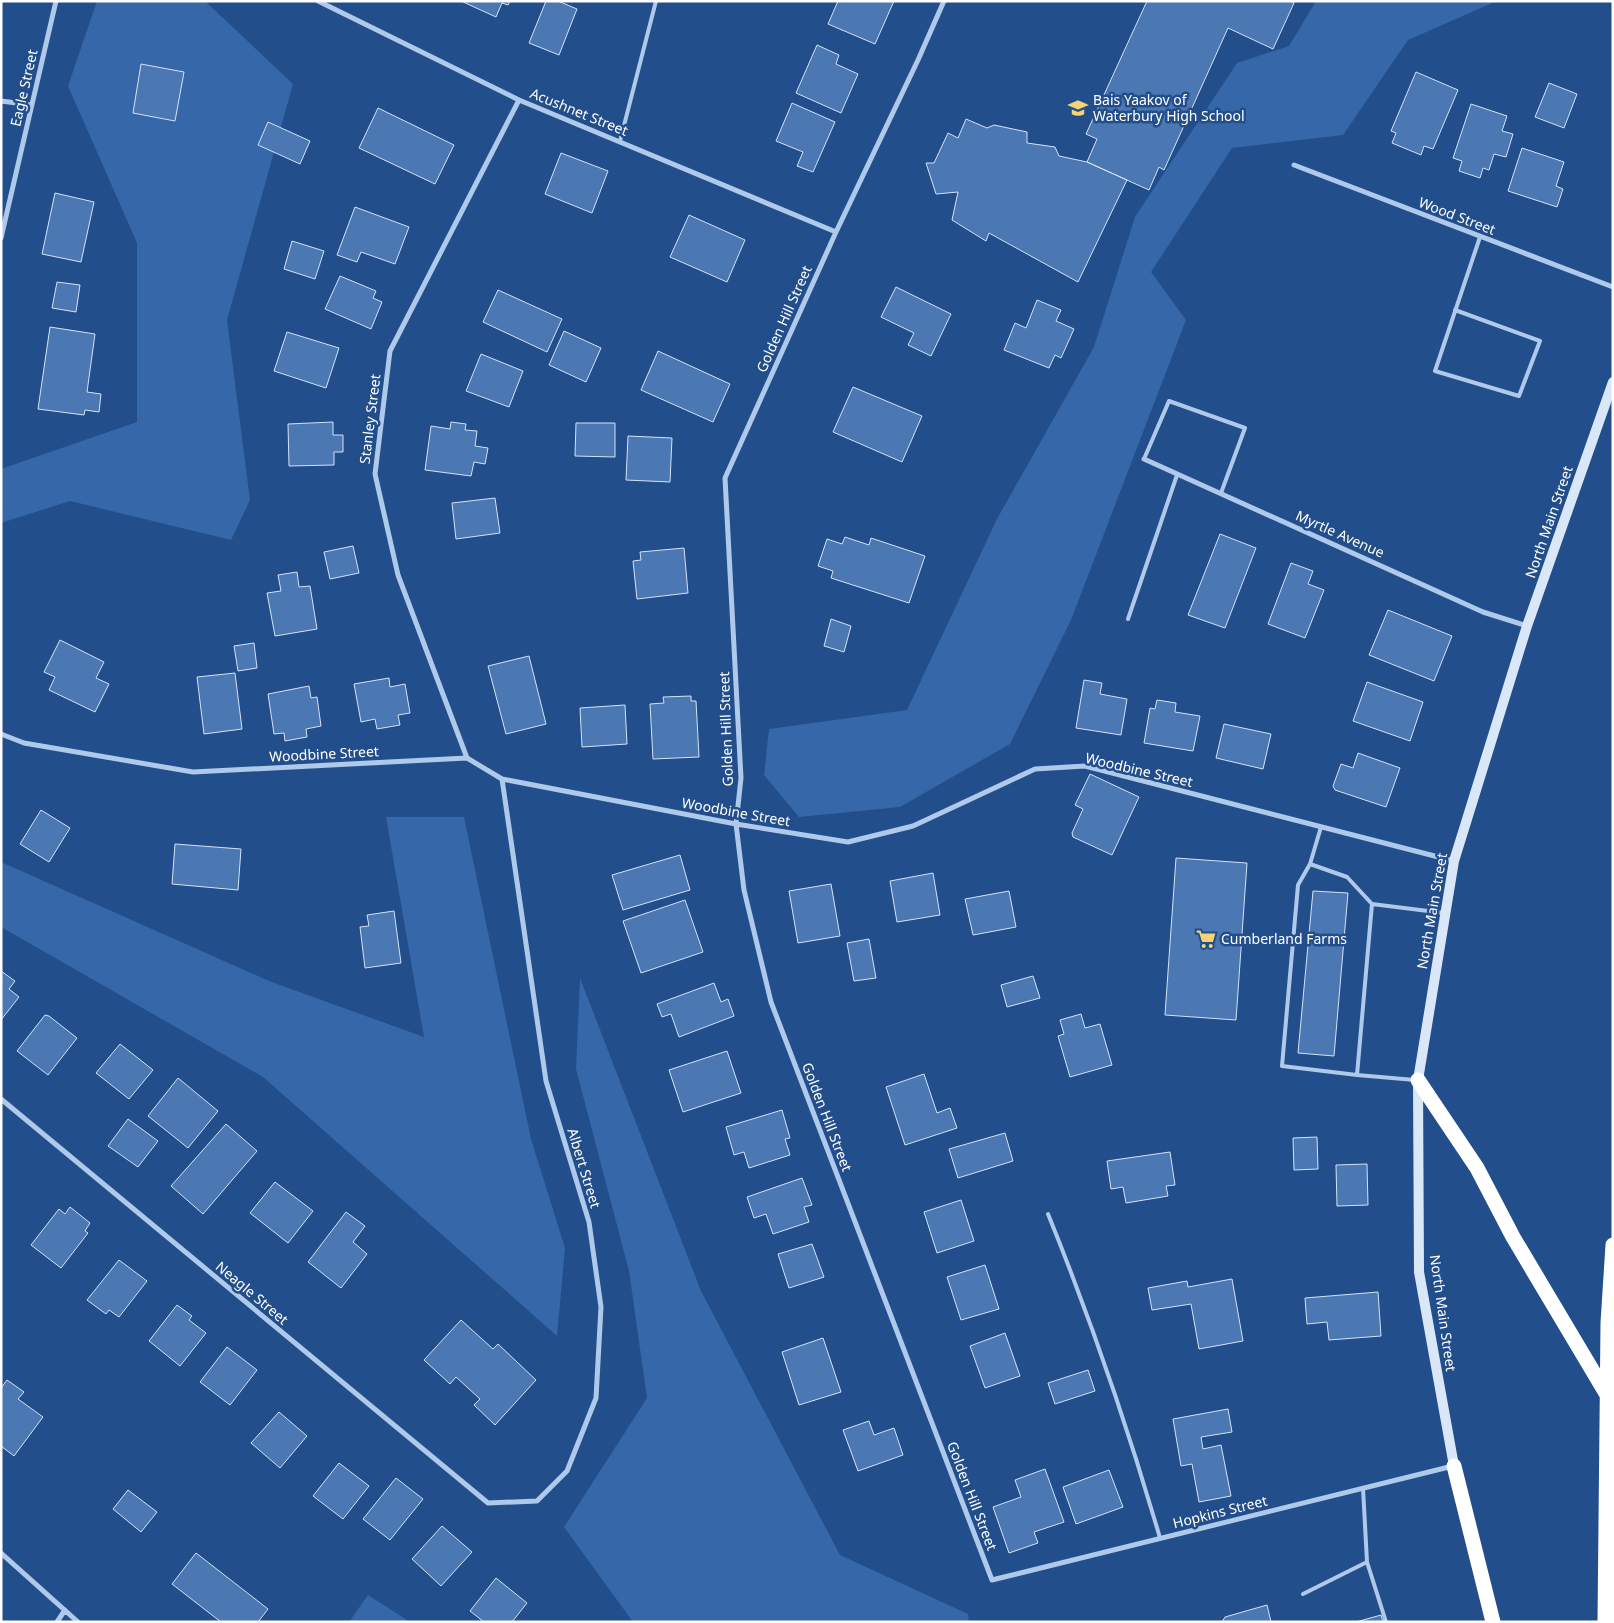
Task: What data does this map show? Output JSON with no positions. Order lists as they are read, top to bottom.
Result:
{
  "streets": {
    "main road": ["North Main Street"],
    "street": [
      "Eagle Street",
      "Acushnet Street",
      "Wood Street",
      "Golden Hill Street",
      "Stanley Street",
      "Myrtle Avenue",
      "Woodbine Street",
      "Albert Street",
      "Neagle Street",
      "Hopkins Street"
    ]
  },
  "crossings": [
    ["Acushnet Street", "Golden Hill Street"],
    ["Acushnet Street", "Stanley Street"],
    ["Golden Hill Street", "Woodbine Street"],
    ["Golden Hill Street", "Hopkins Street"],
    ["Stanley Street", "Woodbine Street"],
    ["North Main Street", "Myrtle Avenue"],
    ["North Main Street", "Woodbine Street"],
    ["North Main Street", "Hopkins Street"],
    ["Woodbine Street", "Albert Street"],
    ["Albert Street", "Neagle Street"]
  ],
  "places": {
    "school or university": ["Bais Yaakov of Waterbury High School"],
    "supermarket": ["Cumberland Farms"]
  }
}
